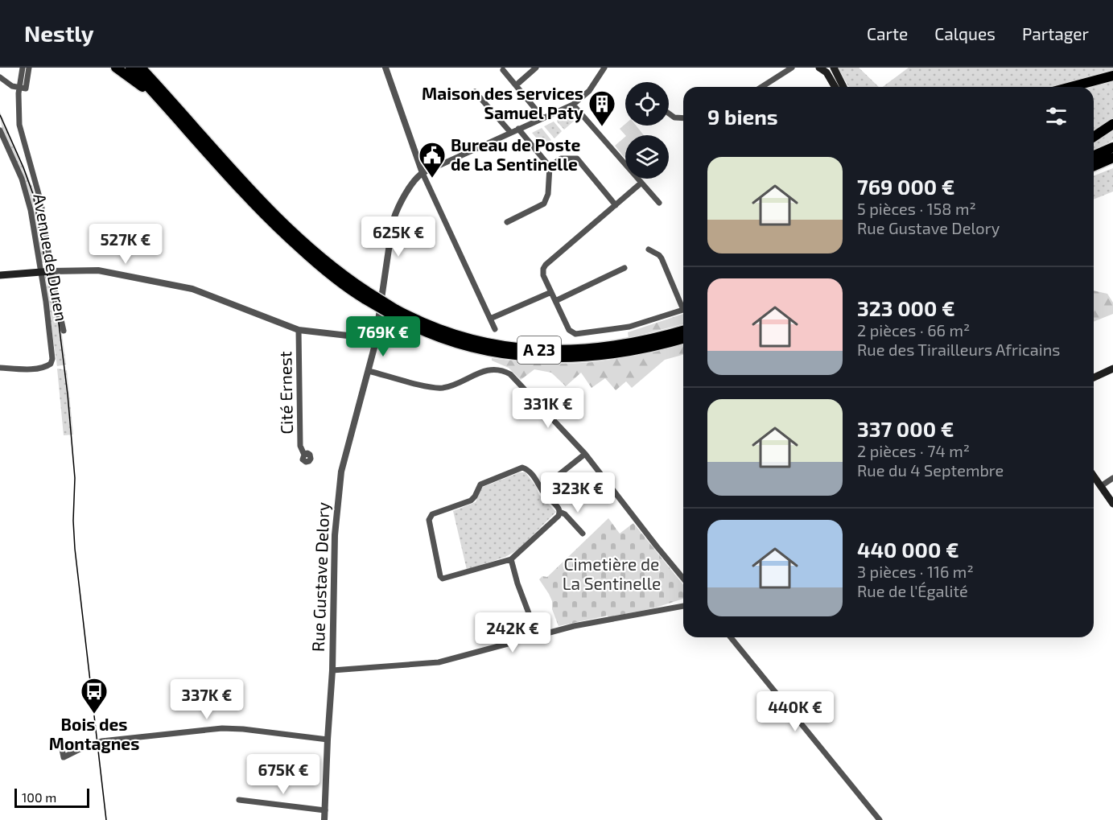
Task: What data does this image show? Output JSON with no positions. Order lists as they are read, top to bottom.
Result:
{
  "streets": {
    "highway": ["A 23"],
    "street": ["Avenue de Duren", "Cité Ernest", "Rue Gustave Delory"]
  },
  "parks": ["Cimetière de La Sentinelle"],
  "places": {
    "building": ["Maison des services Samuel Paty"],
    "public building": ["Bureau de Poste de La Sentinelle"],
    "bus stop": ["Bois des Montagnes"]
  },
  "scale_bar": "100 m",
  "page": {
    "header": "Nestly",
    "nav": ["Carte", "Calques", "Partager"],
    "heading": "9 biens",
    "list": [
      {
        "name": "769 000 €",
        "note": "5 pièces · 158 m² · Rue Gustave Delory"
      },
      {
        "name": "323 000 €",
        "note": "2 pièces · 66 m² · Rue des Tirailleurs Africains"
      },
      {
        "name": "337 000 €",
        "note": "2 pièces · 74 m² · Rue du 4 Septembre"
      },
      {
        "name": "440 000 €",
        "note": "3 pièces · 116 m² · Rue de l'Égalité"
      }
    ],
    "price": [
      "625K €",
      "527K €",
      "769K €",
      "331K €",
      "323K €",
      "242K €",
      "337K €",
      "440K €",
      "675K €"
    ],
    "scale": "100 m"
  }
}
